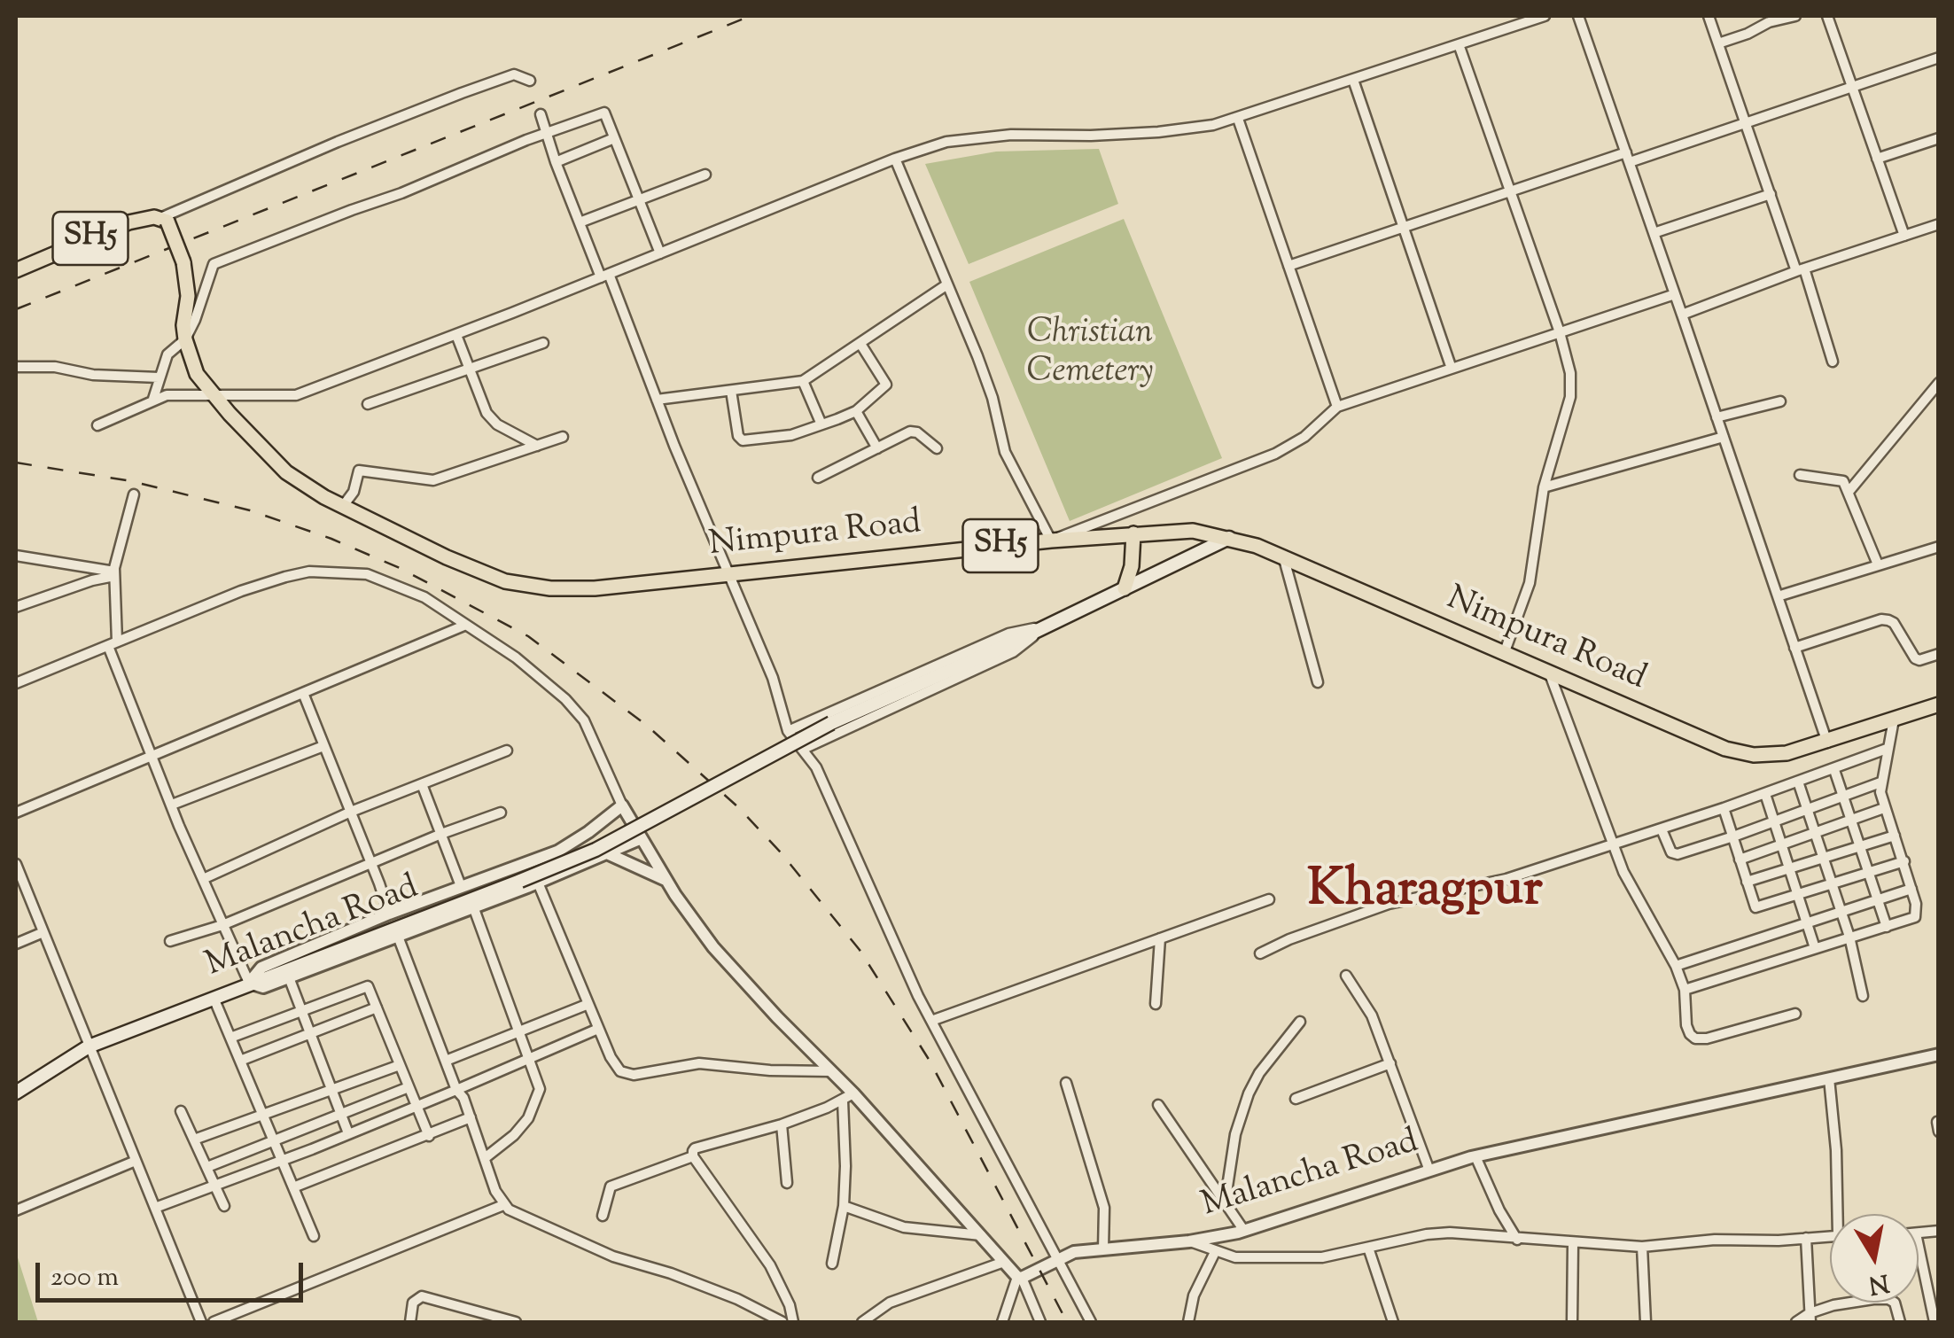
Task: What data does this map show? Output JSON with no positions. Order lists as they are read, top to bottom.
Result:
{
  "streets": {
    "main road": ["SH5", "Nimpura Road", "Malancha Road"]
  },
  "crossings": [
    ["SH5", "Nimpura Road"],
    ["Nimpura Road", "Malancha Road"]
  ],
  "districts": ["Kharagpur"],
  "parks": ["Christian Cemetery"],
  "scale_bar": "200 m",
  "north": "bottom"
}
